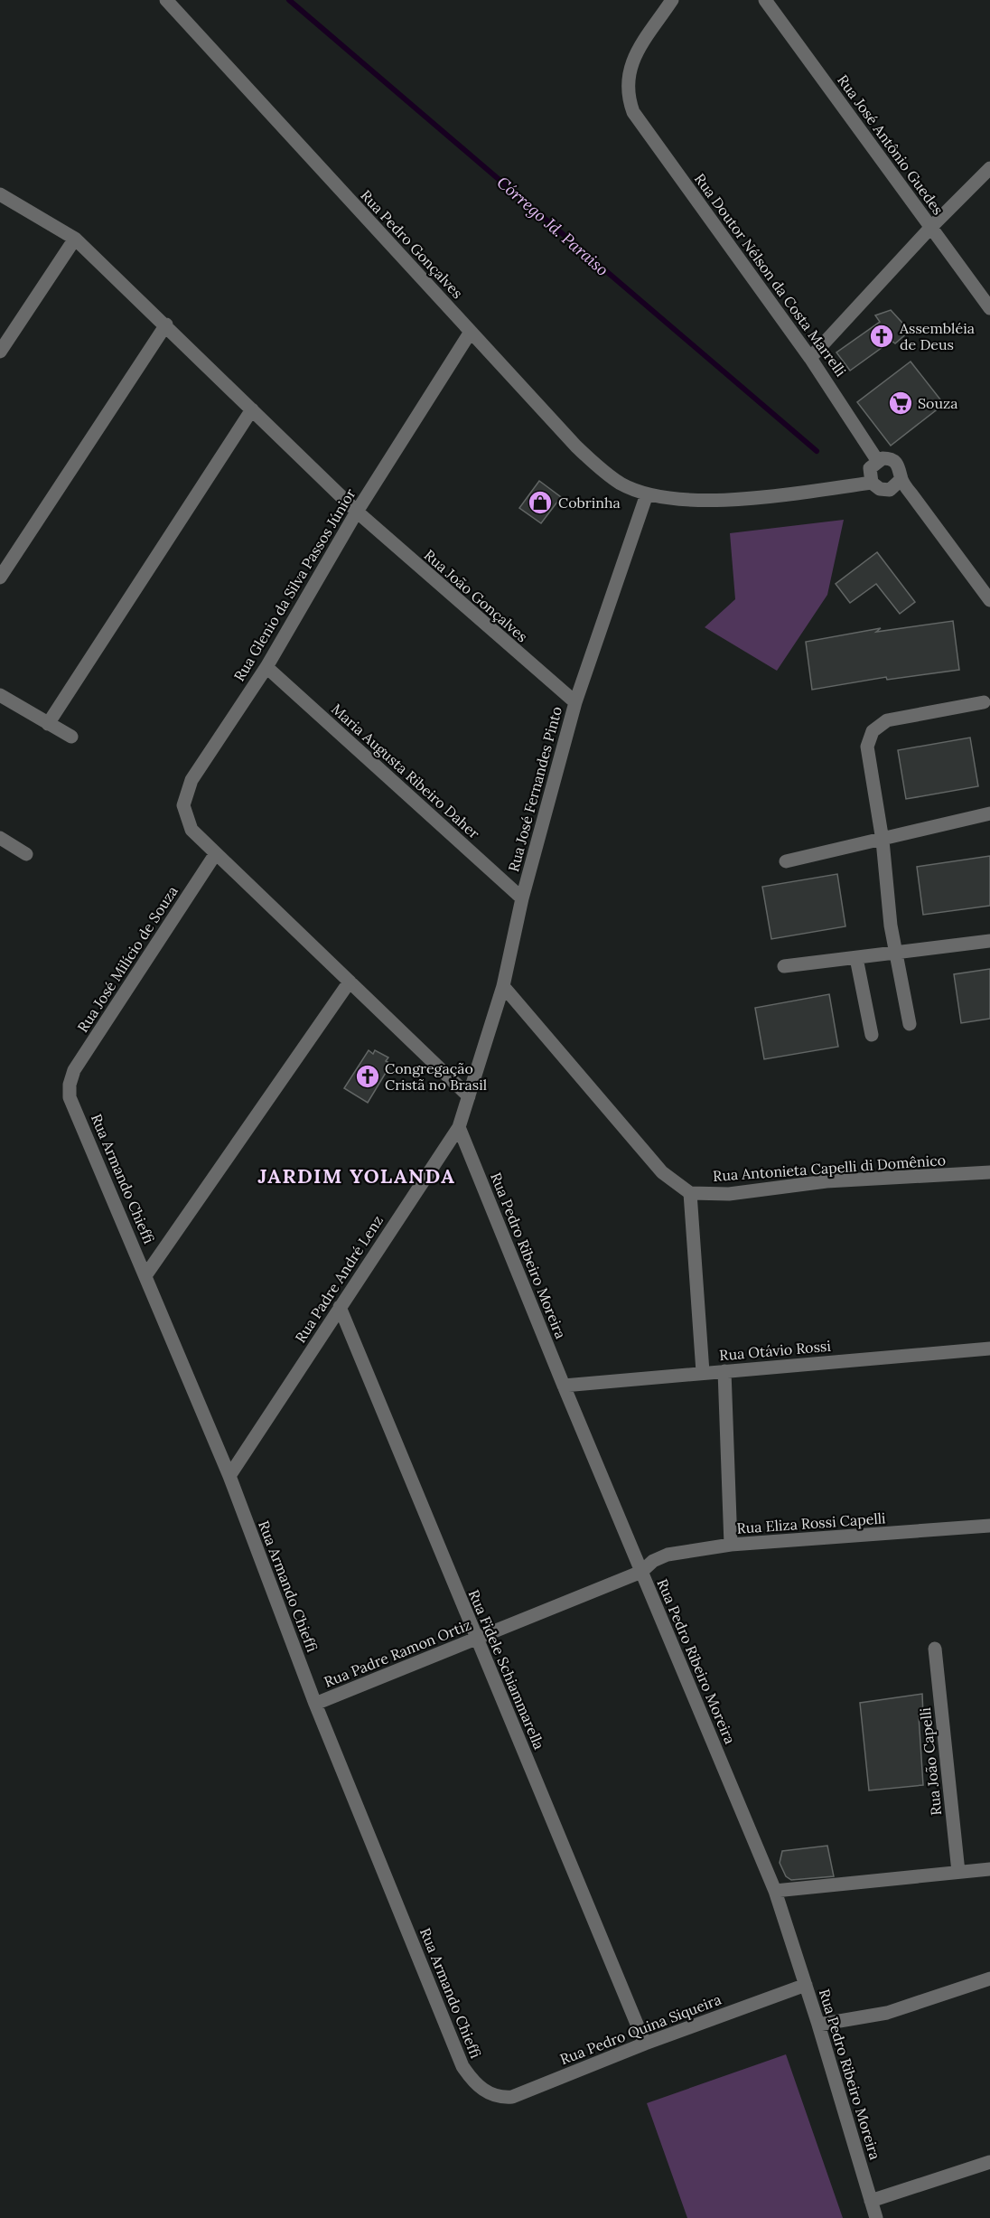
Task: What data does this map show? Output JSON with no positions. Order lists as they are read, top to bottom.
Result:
{
  "streets": {
    "street": [
      "Rua José Antônio Guedes",
      "Rua Pedro Gonçalves",
      "Rua Doutor Nélson da Costa Marrelli",
      "Rua Glenio da Silva Passos Júnior",
      "Rua João Gonçalves",
      "Maria Augusta Ribeiro Daher",
      "Rua José Fernandes Pinto",
      "Rua José Milício de Souza",
      "Rua Antonieta Capelli di Domênico",
      "Rua Armando Chieffi",
      "Rua Pedro Ribeiro Moreira",
      "Rua Padre André Lenz",
      "Rua Otávio Rossi",
      "Rua Eliza Rossi Capelli",
      "Rua Padre Ramon Ortiz",
      "Rua Fidele Schiammarella",
      "Rua João Capelli",
      "Rua Pedro Quina Siqueira"
    ]
  },
  "crossings": [
    ["Rua Pedro Gonçalves", "Rua Doutor Nélson da Costa Marrelli"],
    ["Rua Pedro Gonçalves", "Rua Glenio da Silva Passos Júnior"],
    ["Rua Pedro Gonçalves", "Rua José Fernandes Pinto"],
    ["Rua Glenio da Silva Passos Júnior", "Rua João Gonçalves"],
    ["Rua Glenio da Silva Passos Júnior", "Maria Augusta Ribeiro Daher"],
    ["Rua Glenio da Silva Passos Júnior", "Rua José Fernandes Pinto"],
    ["Rua Glenio da Silva Passos Júnior", "Rua José Milício de Souza"],
    ["Rua Glenio da Silva Passos Júnior", "Rua Padre André Lenz"],
    ["Rua João Gonçalves", "Rua José Fernandes Pinto"],
    ["Maria Augusta Ribeiro Daher", "Rua José Fernandes Pinto"],
    ["Rua José Fernandes Pinto", "Rua Padre André Lenz"],
    ["Rua José Milício de Souza", "Rua Armando Chieffi"],
    ["Rua Armando Chieffi", "Rua Padre André Lenz"],
    ["Rua Armando Chieffi", "Rua Padre Ramon Ortiz"],
    ["Rua Armando Chieffi", "Rua Pedro Quina Siqueira"],
    ["Rua Pedro Ribeiro Moreira", "Rua Padre André Lenz"],
    ["Rua Pedro Ribeiro Moreira", "Rua Otávio Rossi"],
    ["Rua Pedro Ribeiro Moreira", "Rua Eliza Rossi Capelli"],
    ["Rua Pedro Ribeiro Moreira", "Rua Padre Ramon Ortiz"],
    ["Rua Pedro Ribeiro Moreira", "Rua Pedro Quina Siqueira"],
    ["Rua Padre André Lenz", "Rua Fidele Schiammarella"],
    ["Rua Eliza Rossi Capelli", "Rua Padre Ramon Ortiz"],
    ["Rua Padre Ramon Ortiz", "Rua Fidele Schiammarella"],
    ["Rua Fidele Schiammarella", "Rua Pedro Quina Siqueira"]
  ],
  "districts": ["JARDIM YOLANDA"],
  "water": ["Córrego Jd. Paraiso"],
  "places": {
    "church": ["Assembléia de Deus", "Congregação Cristã no Brasil"],
    "supermarket": ["Souza"],
    "shop": ["Cobrinha"]
  }
}
